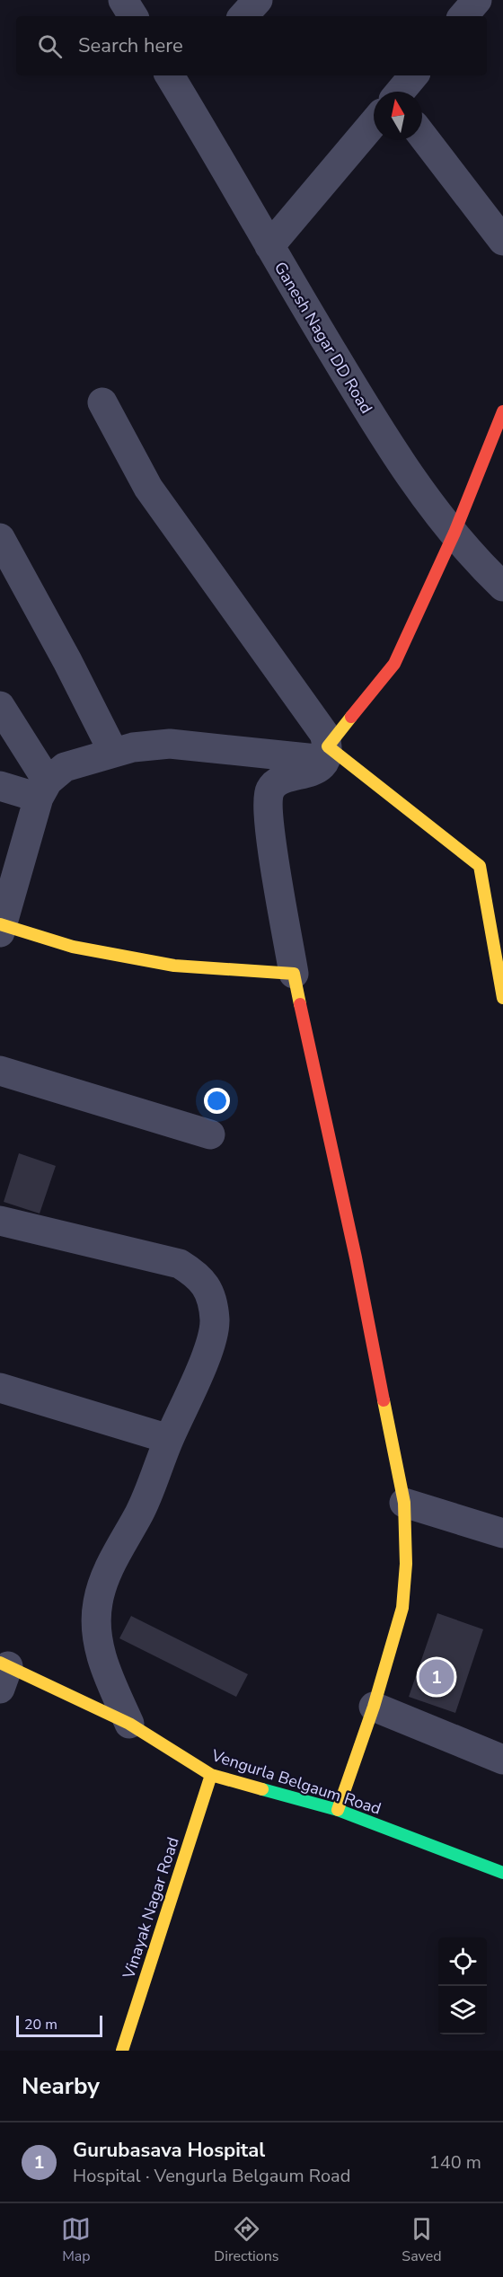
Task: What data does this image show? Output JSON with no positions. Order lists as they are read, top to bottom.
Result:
{
  "streets": {
    "street": ["Ganesh Nagar DD Road", "Vengurla Belgaum Road", "Vinayak Nagar Road"]
  },
  "crossings": [
    ["Vengurla Belgaum Road", "Vinayak Nagar Road"]
  ],
  "scale_bar": "20 m",
  "north": "top",
  "page": {
    "search": "Search here",
    "pins": "1",
    "scale": "20 m",
    "heading": "Nearby",
    "list": [
      {
        "mark": "1",
        "name": "Gurubasava Hospital",
        "note": "Hospital · Vengurla Belgaum Road",
        "value": "140 m"
      }
    ],
    "nav": ["Map", "Directions", "Saved"]
  }
}
